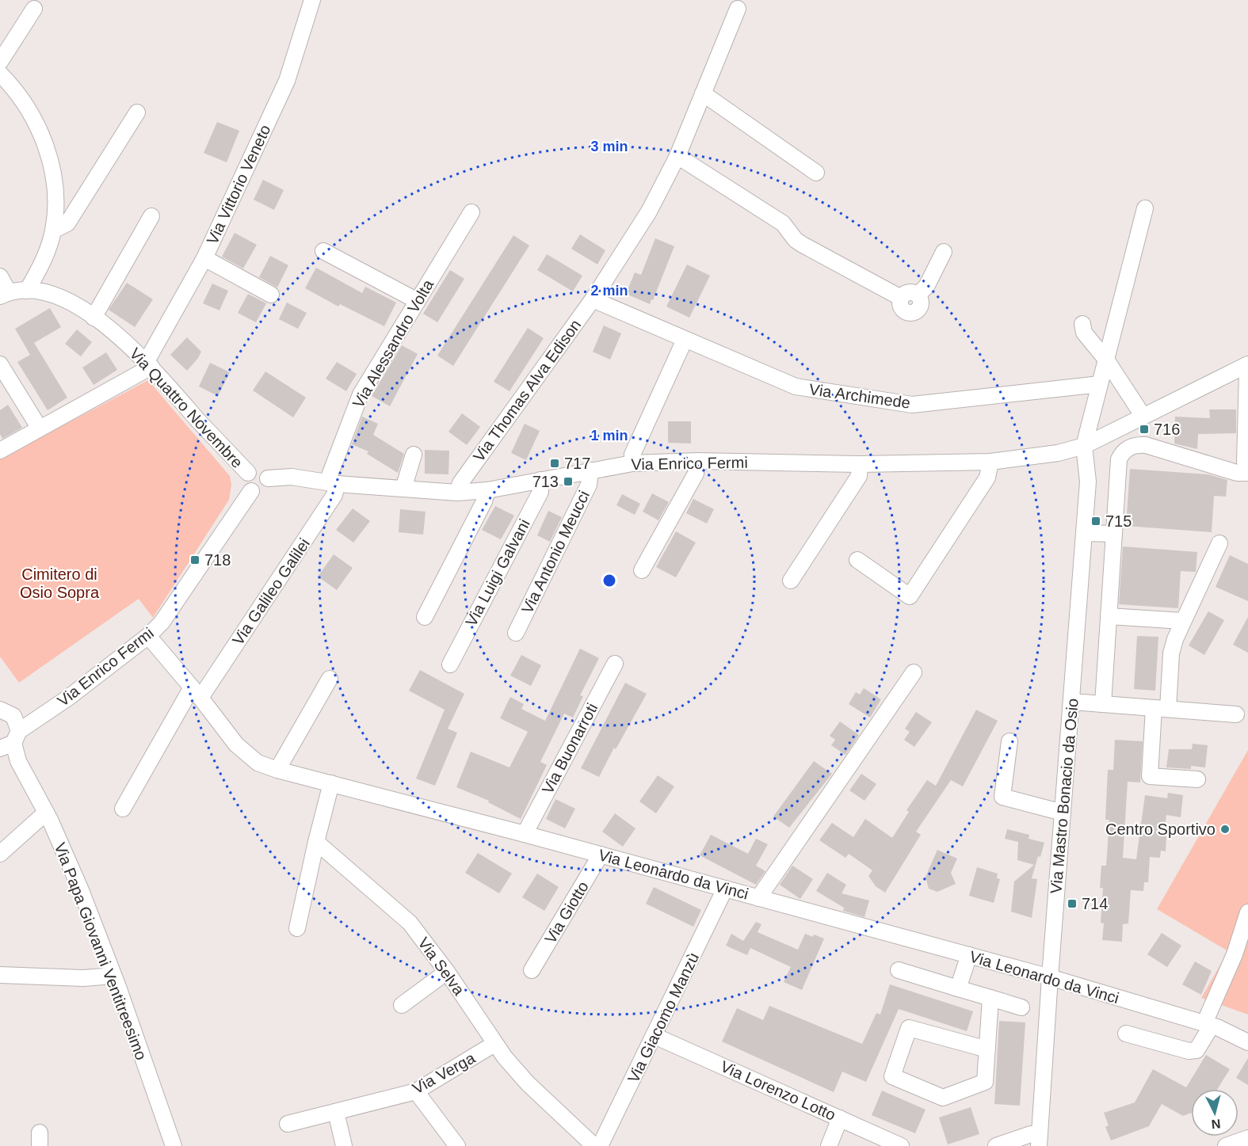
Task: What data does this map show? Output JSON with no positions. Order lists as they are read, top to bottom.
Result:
{
  "streets": {
    "street": [
      "Via Vittorio Veneto",
      "Via Alessandro Volta",
      "Via Thomas Alva Edison",
      "Via Archimede",
      "Via Quattro Novembre",
      "Via Enrico Fermi",
      "Via Antonio Meucci",
      "Via Luigi Galvani",
      "Via Galileo Galilei",
      "Via Buonarroti",
      "Via Mastro Bonacio da Osio",
      "Via Leonardo da Vinci",
      "Via Giotto",
      "Via Papa Giovanni Ventitreesimo",
      "Via Selva",
      "Via Giacomo Manzù",
      "Via Verga",
      "Via Lorenzo Lotto"
    ]
  },
  "crossings": [
    ["Via Vittorio Veneto", "Via Quattro Novembre"],
    ["Via Alessandro Volta", "Via Enrico Fermi"],
    ["Via Alessandro Volta", "Via Galileo Galilei"],
    ["Via Thomas Alva Edison", "Via Archimede"],
    ["Via Thomas Alva Edison", "Via Enrico Fermi"],
    ["Via Quattro Novembre", "Via Enrico Fermi"],
    ["Via Enrico Fermi", "Via Antonio Meucci"],
    ["Via Enrico Fermi", "Via Luigi Galvani"],
    ["Via Enrico Fermi", "Via Galileo Galilei"],
    ["Via Enrico Fermi", "Via Mastro Bonacio da Osio"],
    ["Via Enrico Fermi", "Via Leonardo da Vinci"],
    ["Via Enrico Fermi", "Via Papa Giovanni Ventitreesimo"],
    ["Via Galileo Galilei", "Via Leonardo da Vinci"],
    ["Via Buonarroti", "Via Leonardo da Vinci"],
    ["Via Mastro Bonacio da Osio", "Via Leonardo da Vinci"],
    ["Via Leonardo da Vinci", "Via Giotto"],
    ["Via Leonardo da Vinci", "Via Giacomo Manzù"],
    ["Via Selva", "Via Verga"],
    ["Via Giacomo Manzù", "Via Lorenzo Lotto"]
  ],
  "parks": ["Cimitero di Osio Sopra"],
  "places": {
    "transit": [
      "716",
      "717",
      "713",
      "715",
      "718",
      "714"
    ],
    "other": ["Centro Sportivo"]
  },
  "north": "bottom",
  "rings": ["3 min", "2 min", "1 min"]
}
